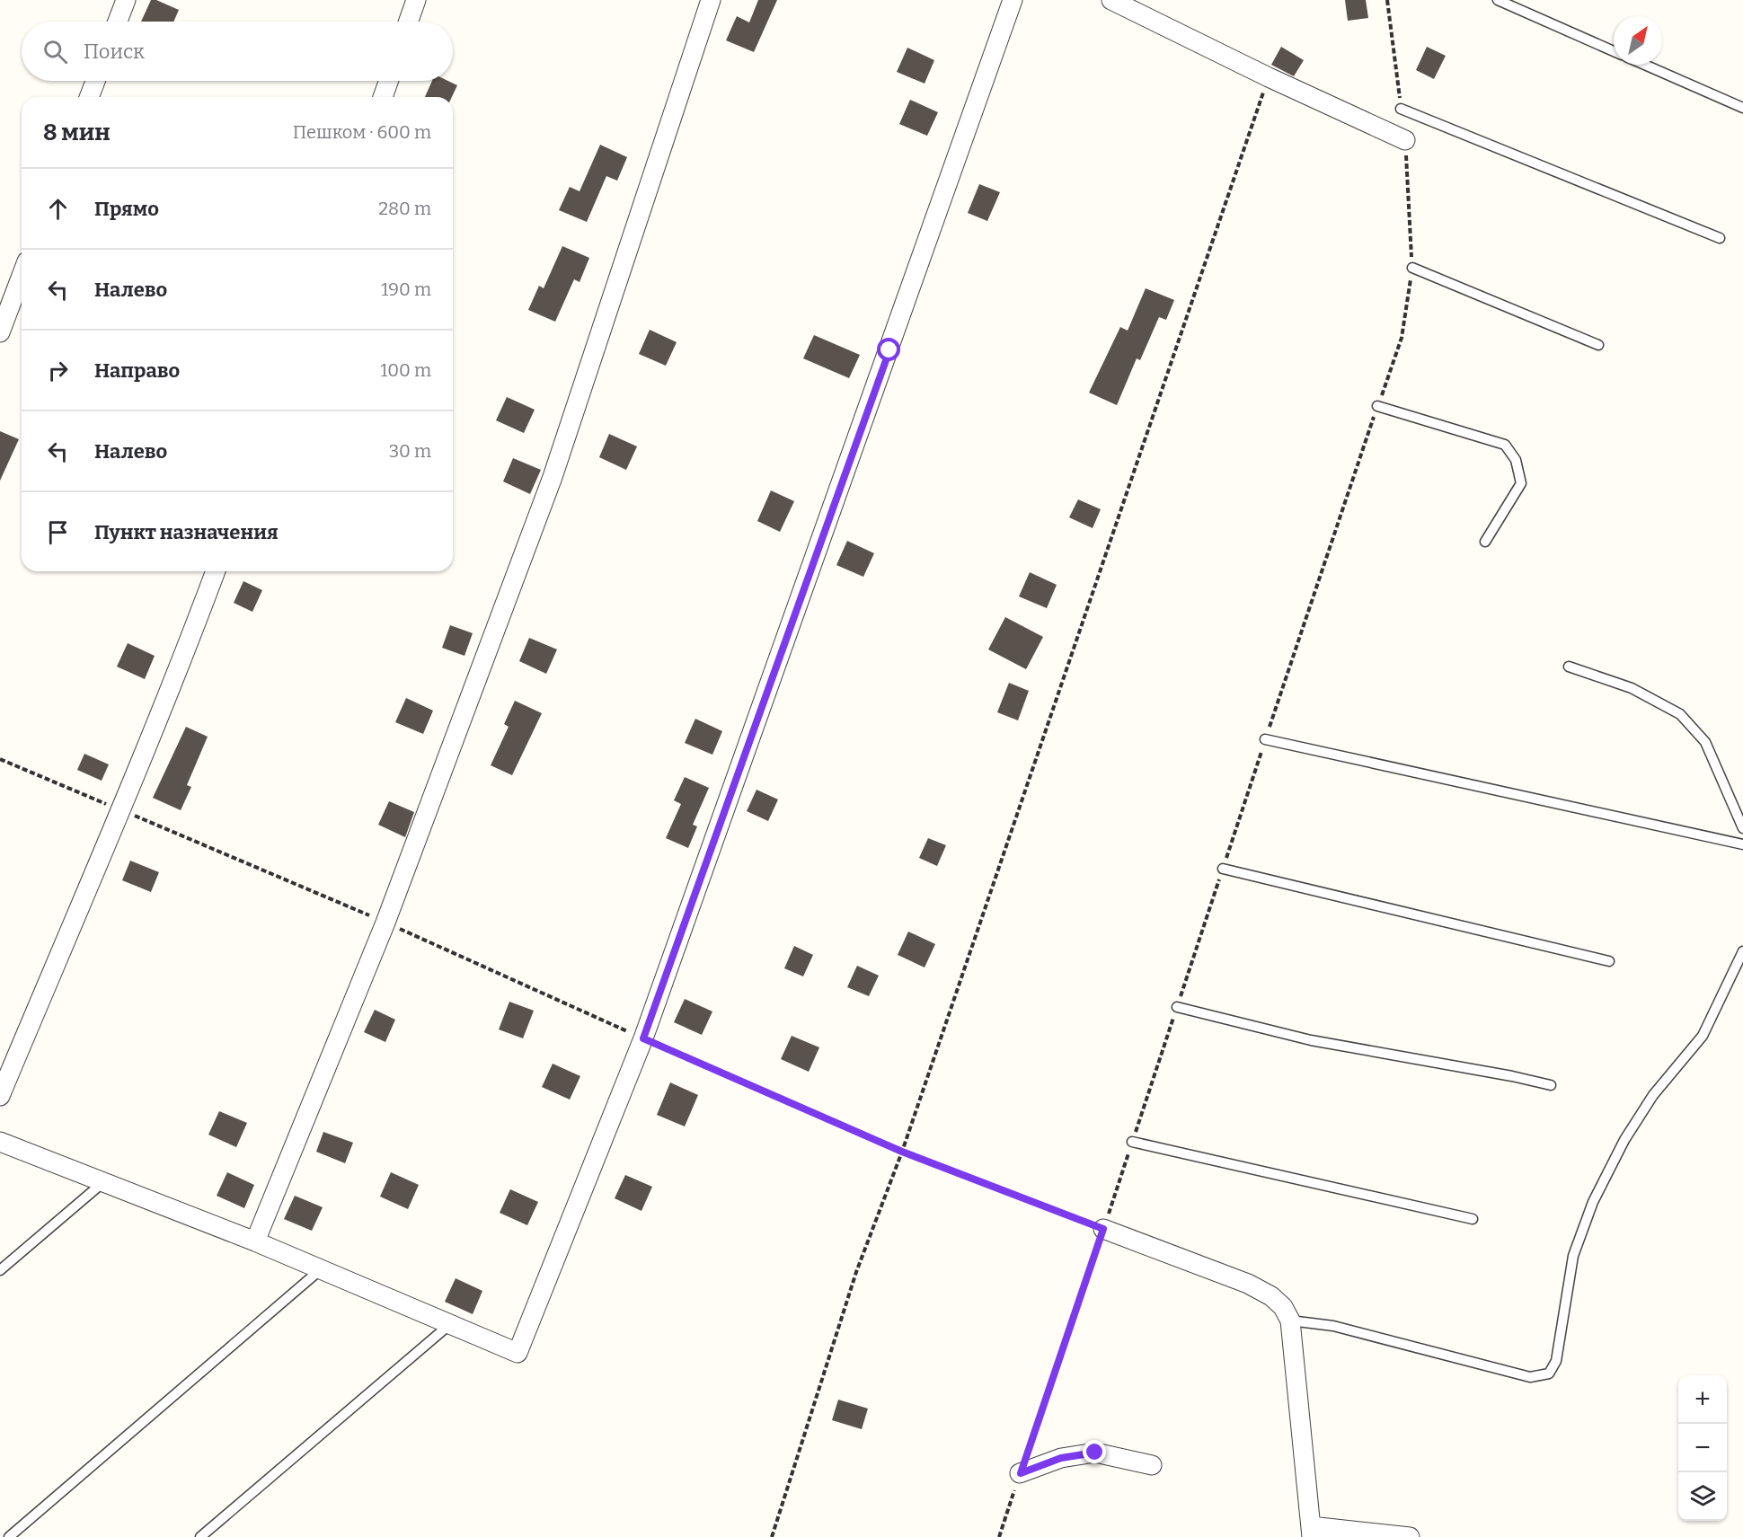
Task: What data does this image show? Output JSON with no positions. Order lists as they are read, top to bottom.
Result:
{
  "north": "top right",
  "page": {
    "search": "Поиск",
    "heading": ["8 мин", "Пешком · 600 m"],
    "list": [
      ["Прямо", "280 m"],
      ["Налево", "190 m"],
      ["Направо", "100 m"],
      ["Налево", "30 m"],
      "Пункт назначения"
    ],
    "map_buttons": ["+", "−"]
  }
}
